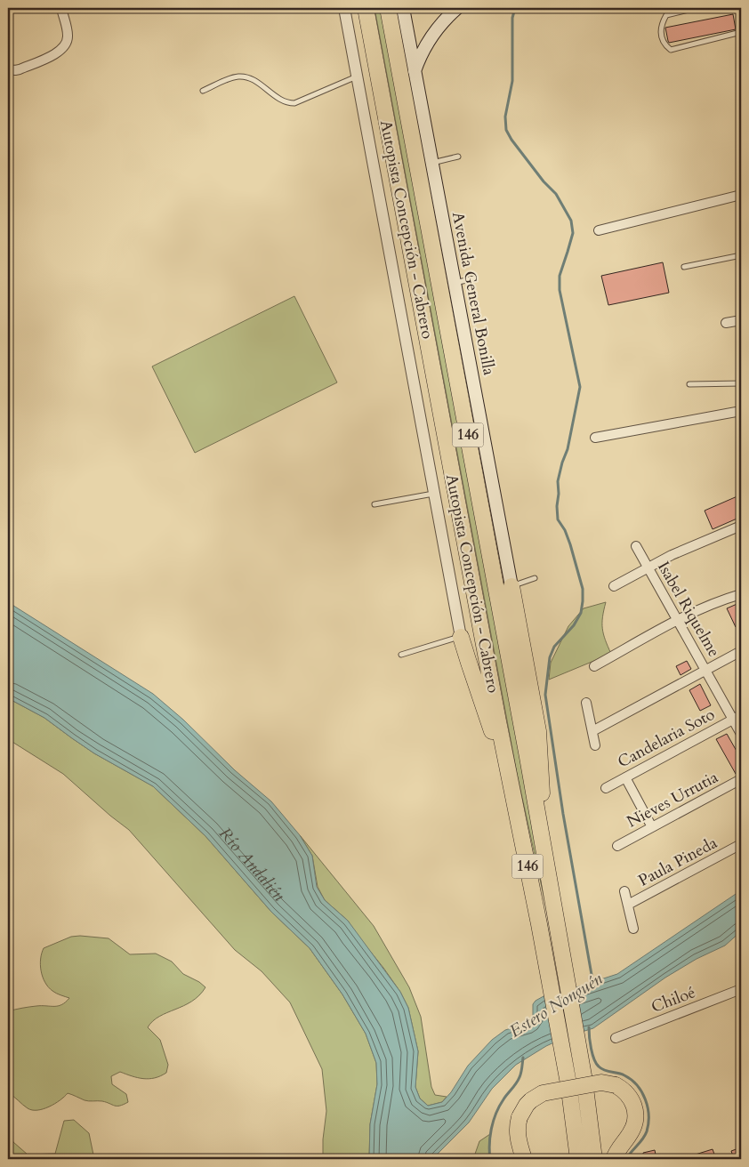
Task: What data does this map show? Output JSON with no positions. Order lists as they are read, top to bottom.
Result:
{
  "streets": {
    "highway": ["Autopista Concepción - Cabrero", "146"],
    "main road": ["Avenida General Bonilla"],
    "street": [
      "Isabel Riquelme",
      "Candelaria Soto",
      "Nieves Urrutia",
      "Paula Pineda",
      "Chiloé"
    ]
  },
  "crossings": [
    ["Isabel Riquelme", "Candelaria Soto"]
  ],
  "water": ["Río Andalién", "Estero Nonguén"]
}
